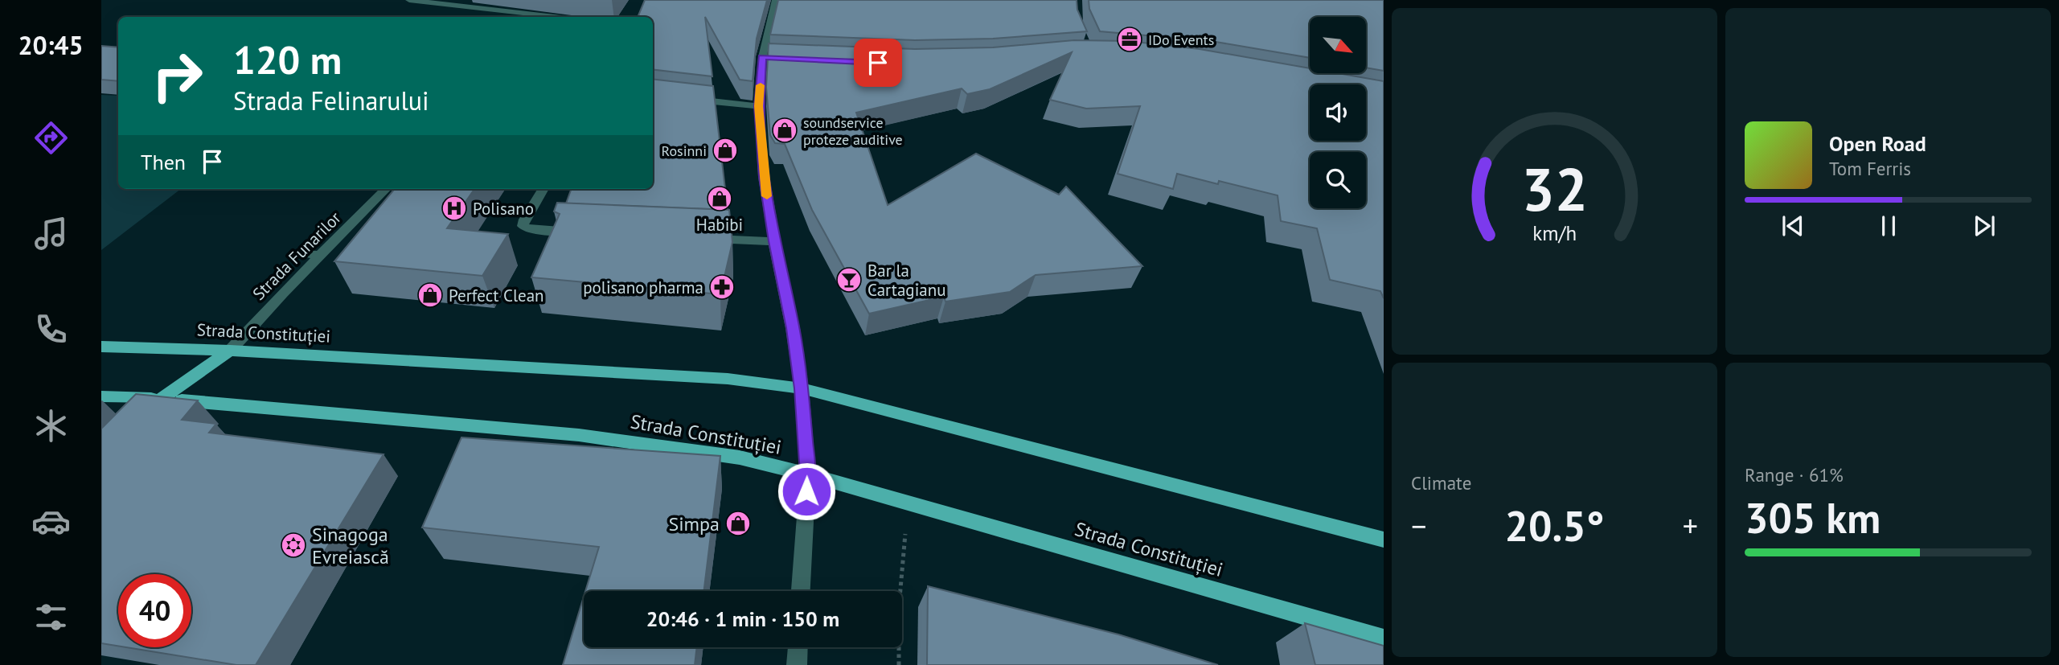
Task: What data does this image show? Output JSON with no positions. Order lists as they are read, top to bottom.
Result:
{
  "streets": {
    "main road": ["Strada Constituției"],
    "street": ["Strada Funarilor"]
  },
  "crossings": [
    ["Strada Funarilor", "Strada Constituției"]
  ],
  "places": {
    "office": ["IDo Events"],
    "shop": [
      "soundservice proteze auditive",
      "Rosinni",
      "Habibi",
      "Perfect Clean",
      "Simpa"
    ],
    "hospital": ["Polisano"],
    "bar": ["Bar la Cartagianu"],
    "pharmacy": ["polisano pharma"],
    "synagogue": ["Sinagoga Evreiască"]
  },
  "north": "bottom right",
  "page": {
    "tabs": "20:45",
    "turn": ["120 m", "Strada Felinarului"],
    "song": ["Open Road", "Tom Ferris"],
    "then": "Then",
    "tile": [
      "Climate",
      ["Range · 61%", "305 km"]
    ],
    "heat": ["−", "20.5°", "+"],
    "limit": "40",
    "trip": "20:46 · 1 min · 150 m",
    "gauge": ["32", "km/h"]
  }
}
